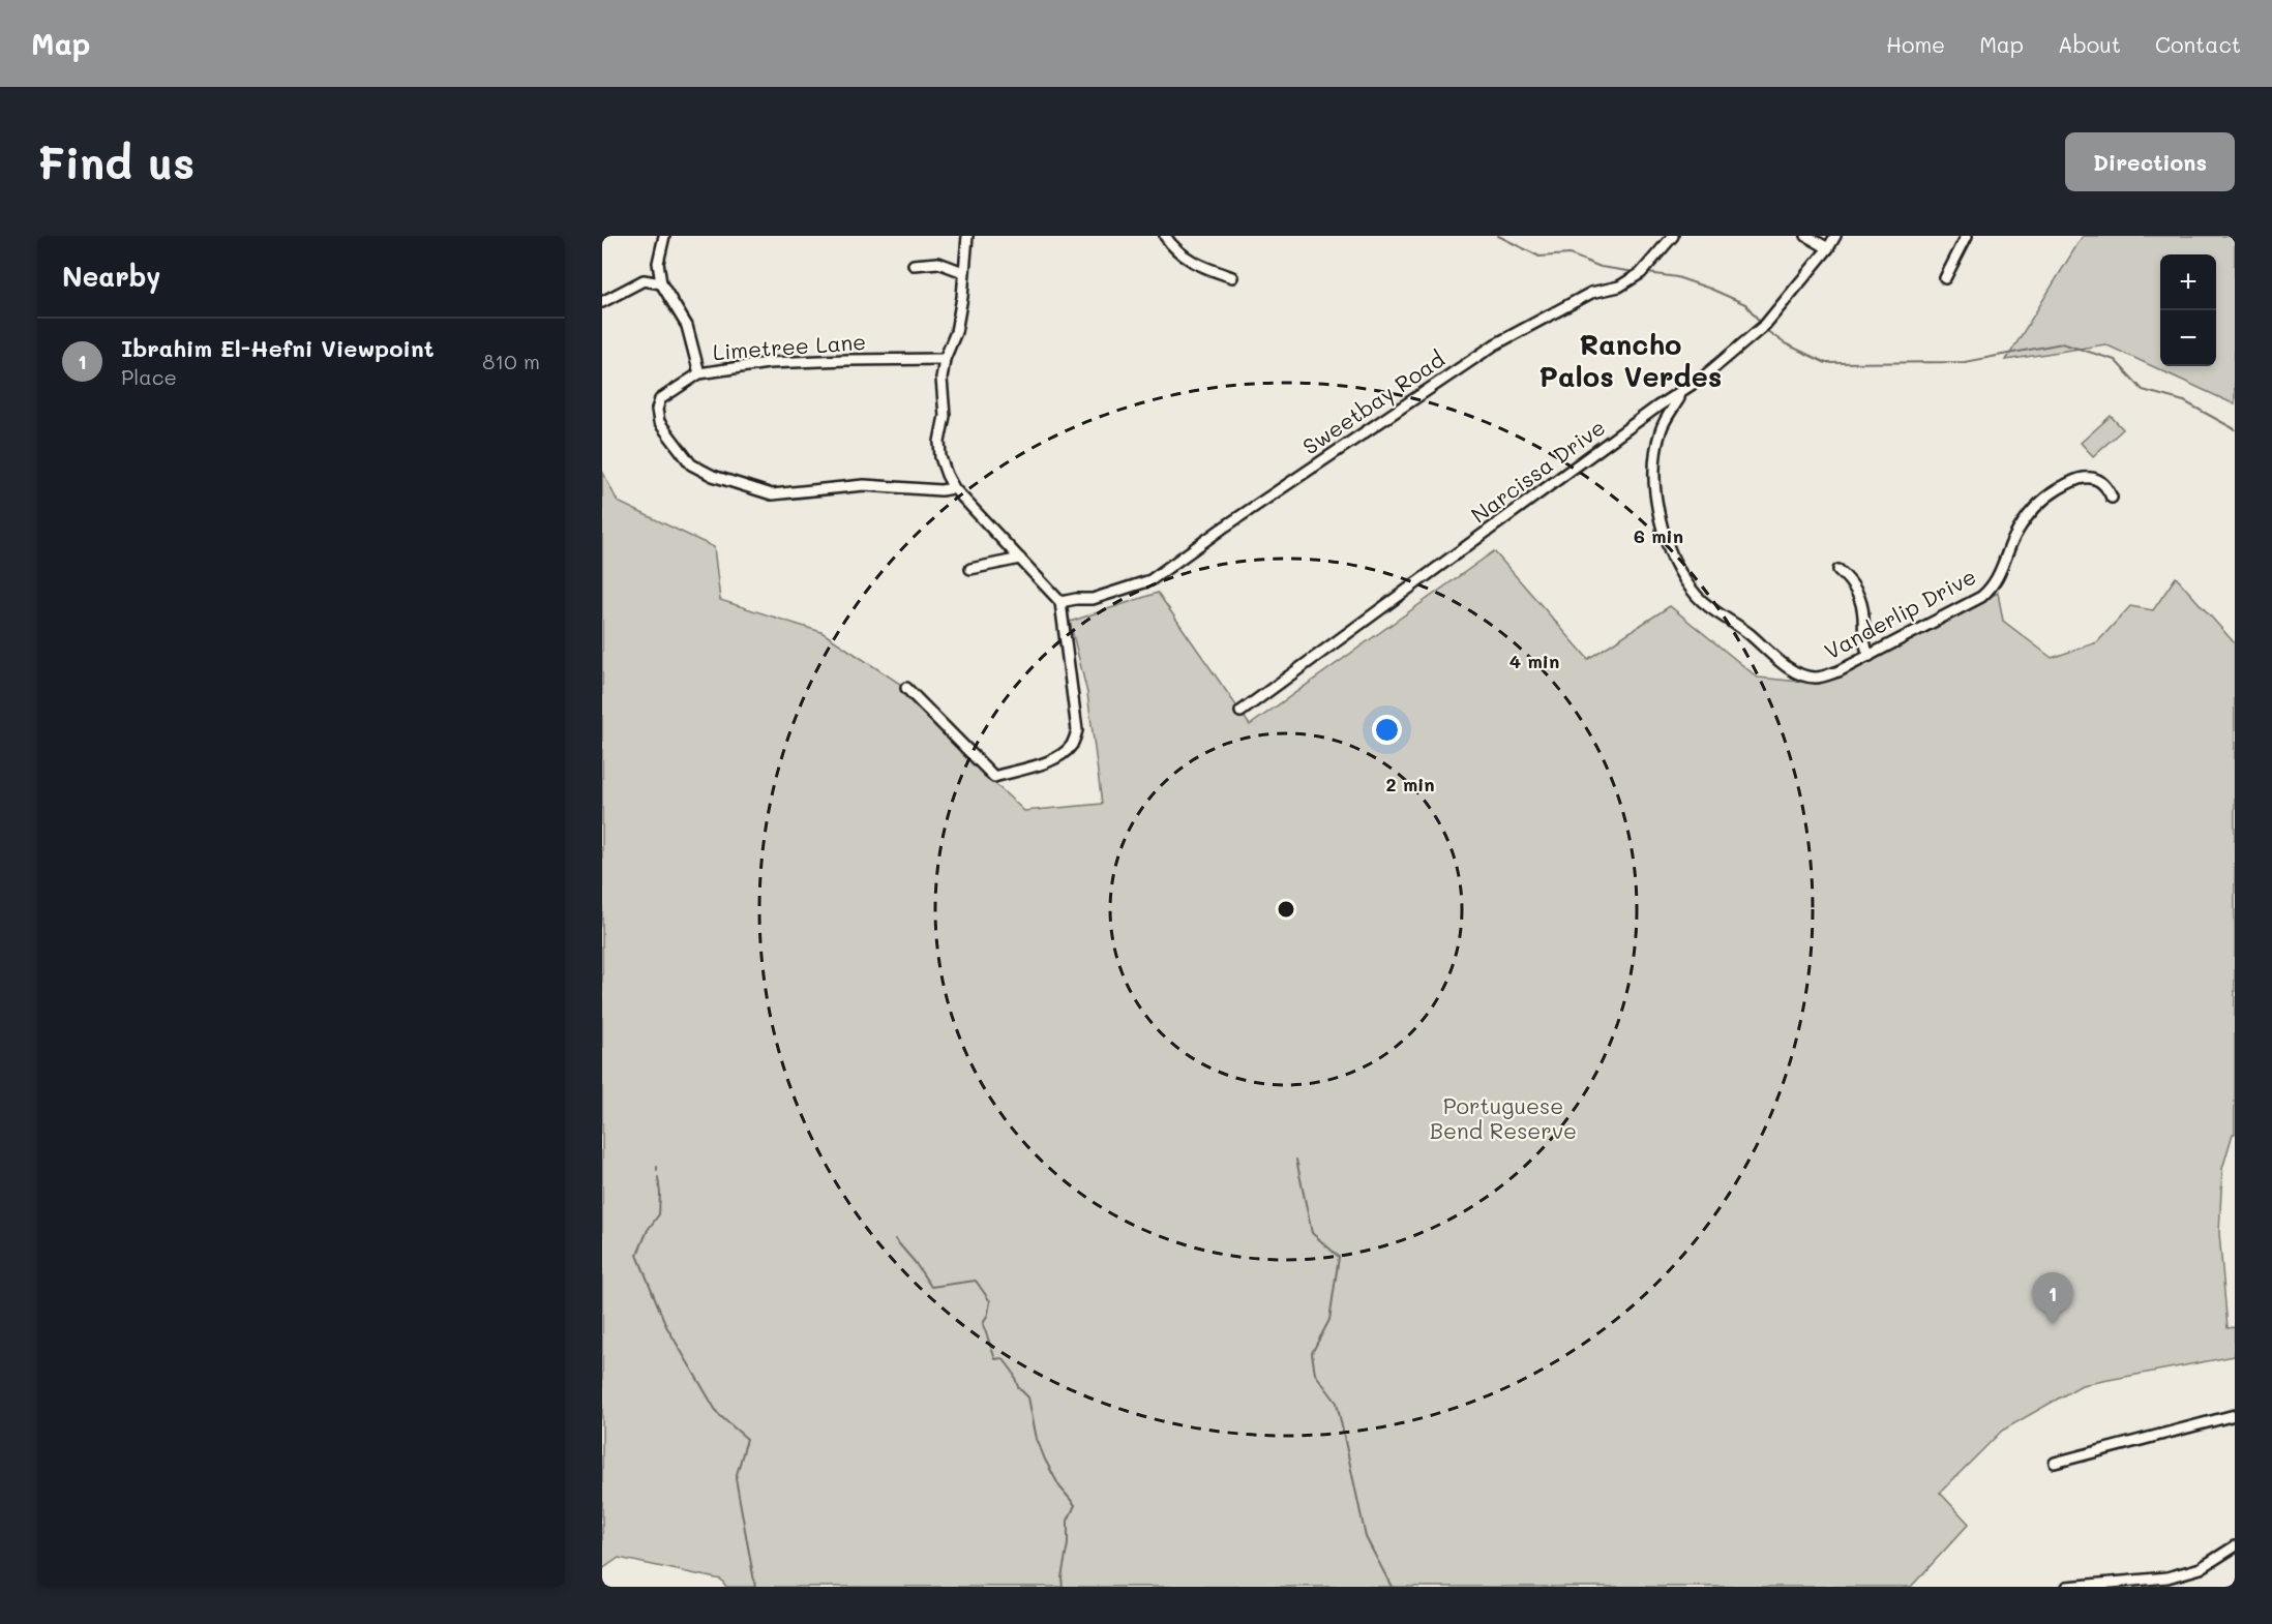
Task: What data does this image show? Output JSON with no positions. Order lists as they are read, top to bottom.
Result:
{
  "streets": {
    "street": [
      "Limetree Lane",
      "Sweetbay Road",
      "Narcissa Drive",
      "Vanderlip Drive"
    ]
  },
  "crossings": [
    ["Narcissa Drive", "Vanderlip Drive"]
  ],
  "districts": ["Rancho Palos Verdes"],
  "parks": ["Portuguese Bend Reserve"],
  "page": {
    "header": "Map",
    "nav": [
      "Home",
      "Map",
      "About",
      "Contact"
    ],
    "buttons": "Directions",
    "title": "Find us",
    "heading": "Nearby",
    "map_buttons": ["+", "−"],
    "list": [
      {
        "mark": "1",
        "name": "Ibrahim El-Hefni Viewpoint",
        "note": "Place",
        "value": "810 m"
      }
    ],
    "pins": "1"
  },
  "rings": ["6 min", "4 min", "2 min"]
}
